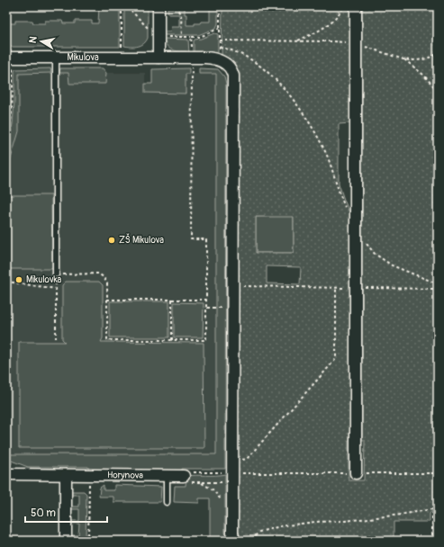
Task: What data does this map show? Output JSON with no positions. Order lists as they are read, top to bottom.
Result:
{
  "streets": {
    "street": ["Mikulova", "Horynova"]
  },
  "places": ["ZŠ Mikulova", "Mikulovka"],
  "scale_bar": "50 m",
  "north": "left"
}
